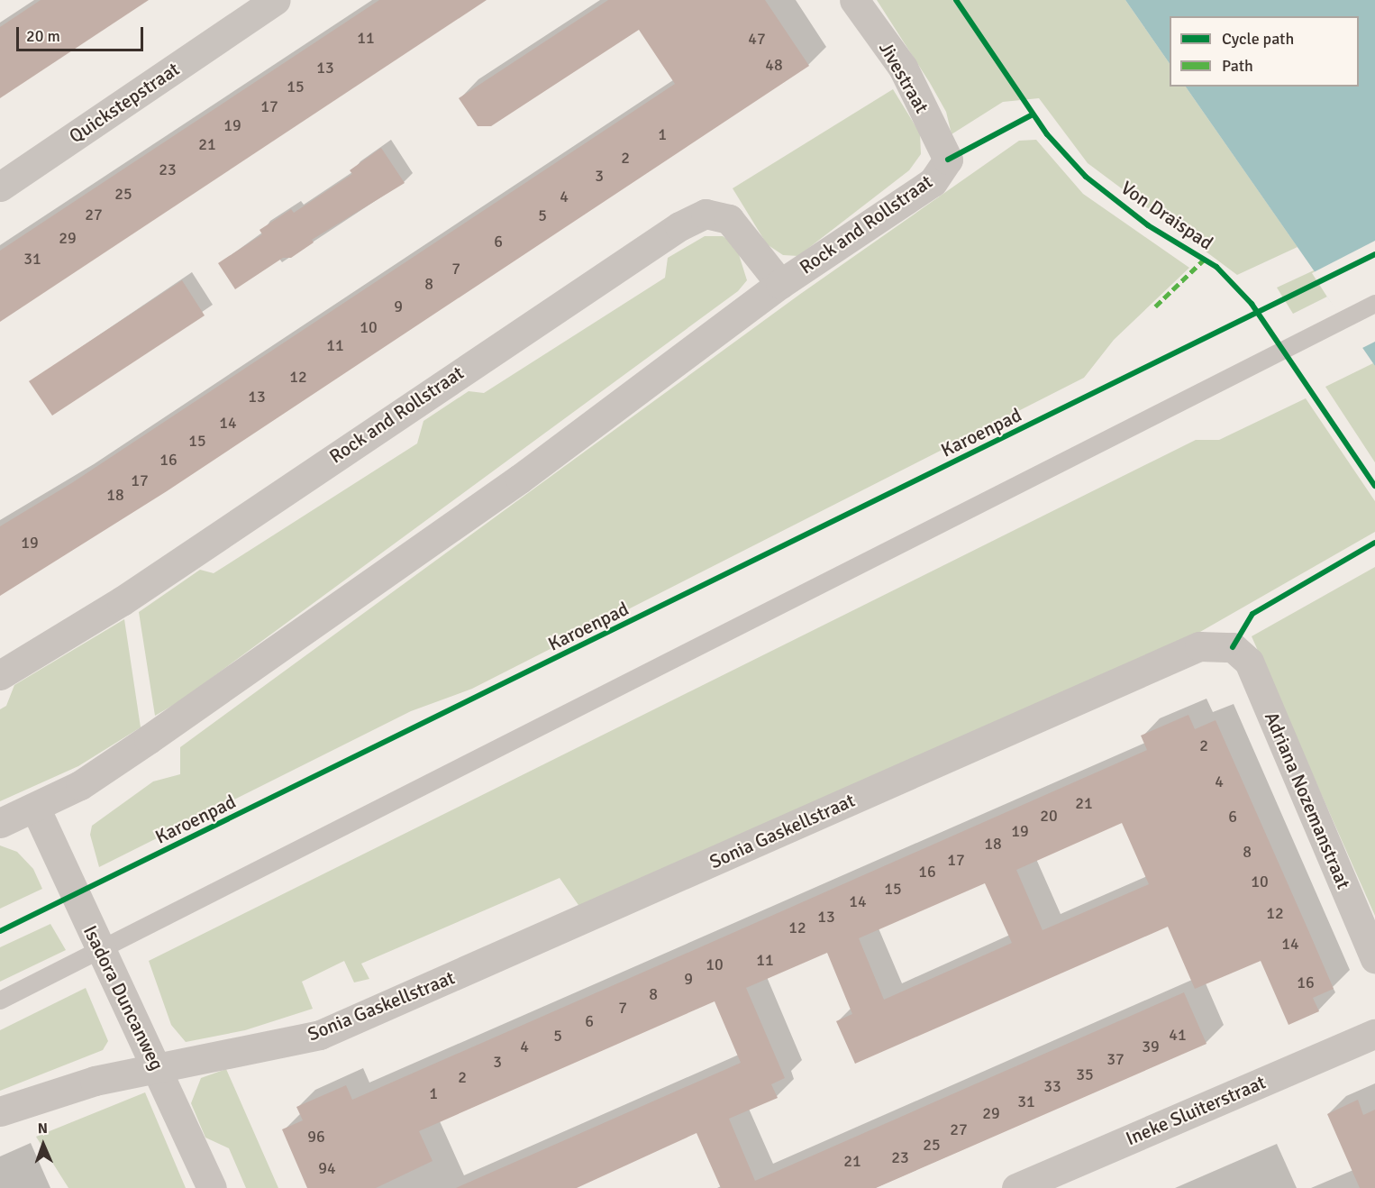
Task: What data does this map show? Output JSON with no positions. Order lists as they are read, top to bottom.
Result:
{
  "streets": {
    "street": [
      "Jivestraat",
      "Quickstepstraat",
      "Rock and Rollstraat",
      "Adriana Nozemanstraat",
      "Sonia Gaskellstraat",
      "Isadora Duncanweg",
      "Ineke Sluiterstraat"
    ],
    "cycle path": ["Von Draispad", "Karoenpad"]
  },
  "crossings": [
    ["Jivestraat", "Rock and Rollstraat"],
    ["Rock and Rollstraat", "Isadora Duncanweg"],
    ["Adriana Nozemanstraat", "Sonia Gaskellstraat"],
    ["Sonia Gaskellstraat", "Isadora Duncanweg"]
  ],
  "house_numbers": [
    "11",
    "47",
    "48",
    "13",
    "15",
    "17",
    "19",
    "1",
    "21",
    "2",
    "23",
    "3",
    "25",
    "4",
    "27",
    "5",
    "29",
    "6",
    "31",
    "7",
    "8",
    "9",
    "10",
    "11",
    "12",
    "13",
    "14",
    "15",
    "16",
    "17",
    "18",
    "19",
    "2",
    "4",
    "21",
    "20",
    "6",
    "19",
    "18",
    "8",
    "17",
    "16",
    "10",
    "15",
    "14",
    "12",
    "13",
    "12",
    "14",
    "11",
    "10",
    "9",
    "16",
    "8",
    "7",
    "6",
    "41",
    "5",
    "4",
    "39",
    "37",
    "3",
    "35",
    "2",
    "33",
    "1",
    "31",
    "29",
    "27",
    "96",
    "25",
    "23",
    "21",
    "94"
  ],
  "legend": ["Cycle path", "Path"],
  "scale_bar": "20 m",
  "north": "top"
}
